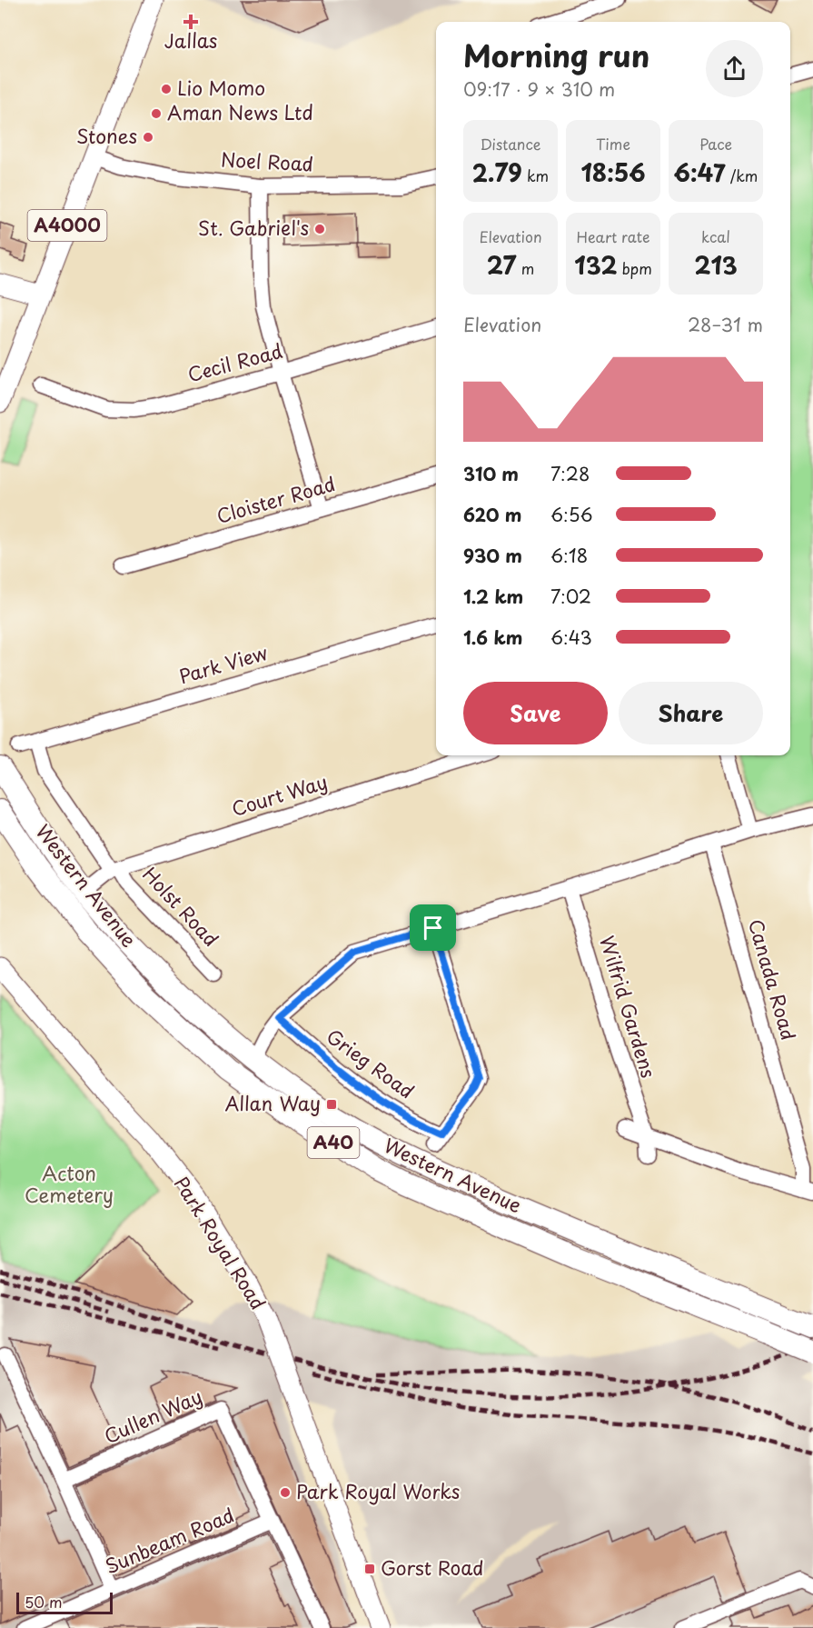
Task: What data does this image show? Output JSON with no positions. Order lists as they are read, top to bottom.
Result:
{
  "streets": {
    "highway": ["Western Avenue", "A40"],
    "main road": ["A4000", "Park Royal Road"],
    "street": [
      "Noel Road",
      "Cecil Road",
      "Cloister Road",
      "Park View",
      "Court Way",
      "Holst Road",
      "Canada Road",
      "Wilfrid Gardens",
      "Grieg Road",
      "Cullen Way",
      "Sunbeam Road"
    ]
  },
  "crossings": [
    ["Noel Road", "A4000"],
    ["Park View", "Holst Road"],
    ["Court Way", "Western Avenue"],
    ["Court Way", "Holst Road"],
    ["Cullen Way", "Sunbeam Road"]
  ],
  "parks": ["Acton Cemetery"],
  "places": {
    "health": ["Jallas"],
    "other": [
      "Lio Momo",
      "Aman News Ltd",
      "Stones",
      "St. Gabriel's",
      "Park Royal Works"
    ],
    "transit": ["Allan Way", "Gorst Road"]
  },
  "scale_bar": "50 m",
  "page": {
    "heading": ["Morning run", "09:17 · 9 × 310 m"],
    "stats": [
      ["Distance", "2.79 km"],
      ["Time", "18:56"],
      ["Pace", "6:47 /km"],
      ["Elevation", "27 m"],
      ["Heart rate", "132 bpm"],
      ["kcal", "213"]
    ],
    "chart": ["Elevation", "28–31 m"],
    "list": [
      {
        "name": "310 m",
        "note": "7:28"
      },
      {
        "name": "620 m",
        "note": "6:56"
      },
      {
        "name": "930 m",
        "note": "6:18"
      },
      {
        "name": "1.2 km",
        "note": "7:02"
      },
      {
        "name": "1.6 km",
        "note": "6:43"
      }
    ],
    "buttons": ["Save", "Share"],
    "scale": "50 m"
  }
}
